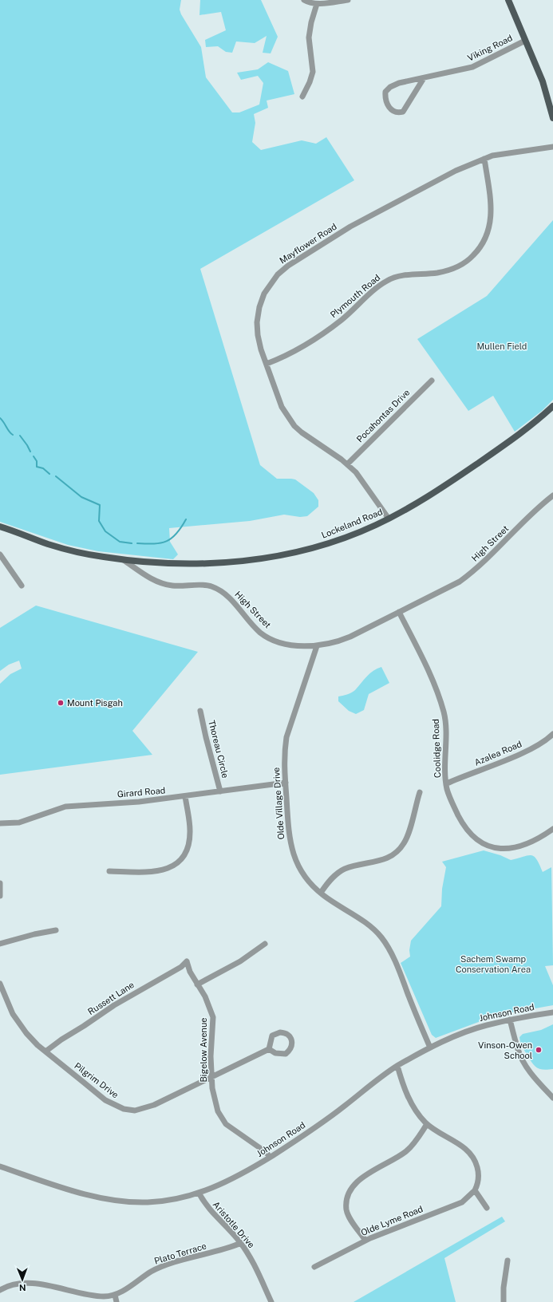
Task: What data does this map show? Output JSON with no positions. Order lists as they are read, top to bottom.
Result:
{
  "streets": {
    "main road": ["Lockeland Road", "High Street"],
    "street": [
      "Viking Road",
      "Mayflower Road",
      "Plymouth Road",
      "Pocahontas Drive",
      "Coolidge Road",
      "Thoreau Circle",
      "Azalea Road",
      "Girard Road",
      "Olde Village Drive",
      "Russett Lane",
      "Johnson Road",
      "Bigelow Avenue",
      "Pilgrim Drive",
      "Olde Lyme Road",
      "Aristotle Drive",
      "Plato Terrace"
    ]
  },
  "crossings": [
    ["Mayflower Road", "Plymouth Road"],
    ["Mayflower Road", "Pocahontas Drive"],
    ["Mayflower Road", "Lockeland Road"],
    ["Lockeland Road", "High Street"],
    ["High Street", "Coolidge Road"],
    ["High Street", "Olde Village Drive"],
    ["Coolidge Road", "Azalea Road"],
    ["Thoreau Circle", "Girard Road"],
    ["Girard Road", "Olde Village Drive"],
    ["Olde Village Drive", "Johnson Road"],
    ["Russett Lane", "Bigelow Avenue"],
    ["Russett Lane", "Pilgrim Drive"],
    ["Johnson Road", "Bigelow Avenue"],
    ["Johnson Road", "Aristotle Drive"],
    ["Bigelow Avenue", "Pilgrim Drive"],
    ["Aristotle Drive", "Plato Terrace"]
  ],
  "parks": ["Mullen Field", "Sachem Swamp Conservation Area"],
  "places": ["Mount Pisgah", "Vinson-Owen School"],
  "north": "bottom"
}
